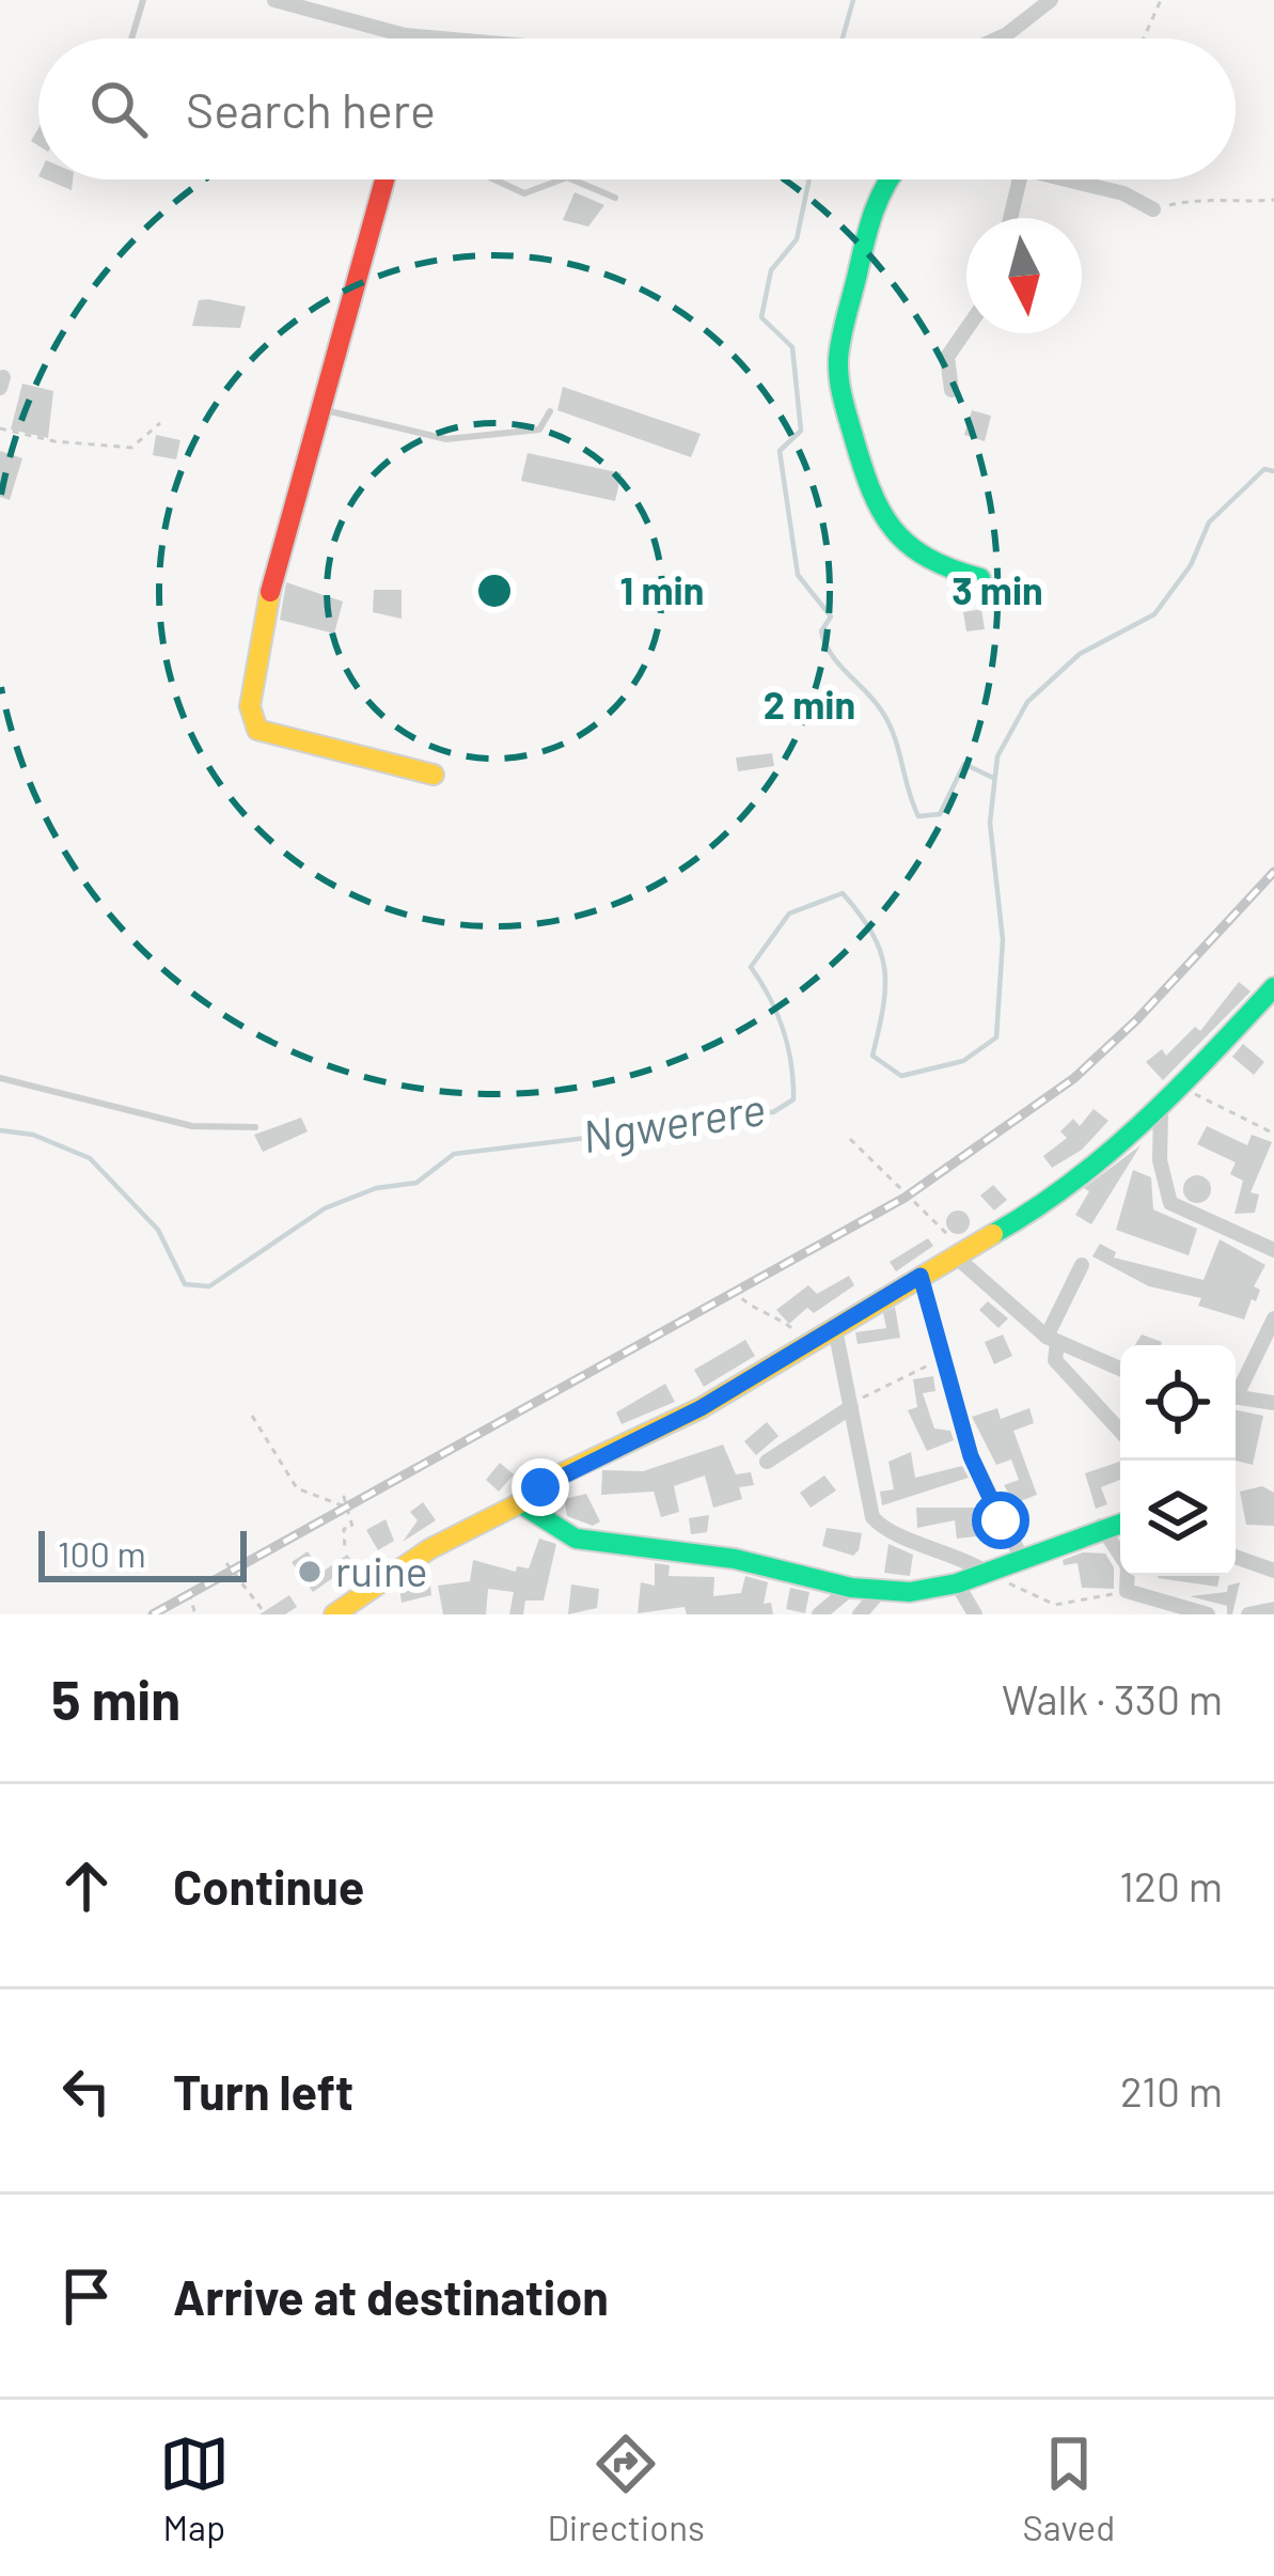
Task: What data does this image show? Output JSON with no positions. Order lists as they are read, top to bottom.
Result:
{
  "water": ["Ngwerere"],
  "places": ["ruine"],
  "scale_bar": "100 m",
  "north": "bottom",
  "page": {
    "search": "Search here",
    "scale": "100 m",
    "heading": ["5 min", "Walk · 330 m"],
    "list": [
      ["Continue", "120 m"],
      ["Turn left", "210 m"],
      "Arrive at destination"
    ],
    "nav": ["Map", "Directions", "Saved"]
  },
  "rings": ["1 min", "3 min", "2 min"]
}
